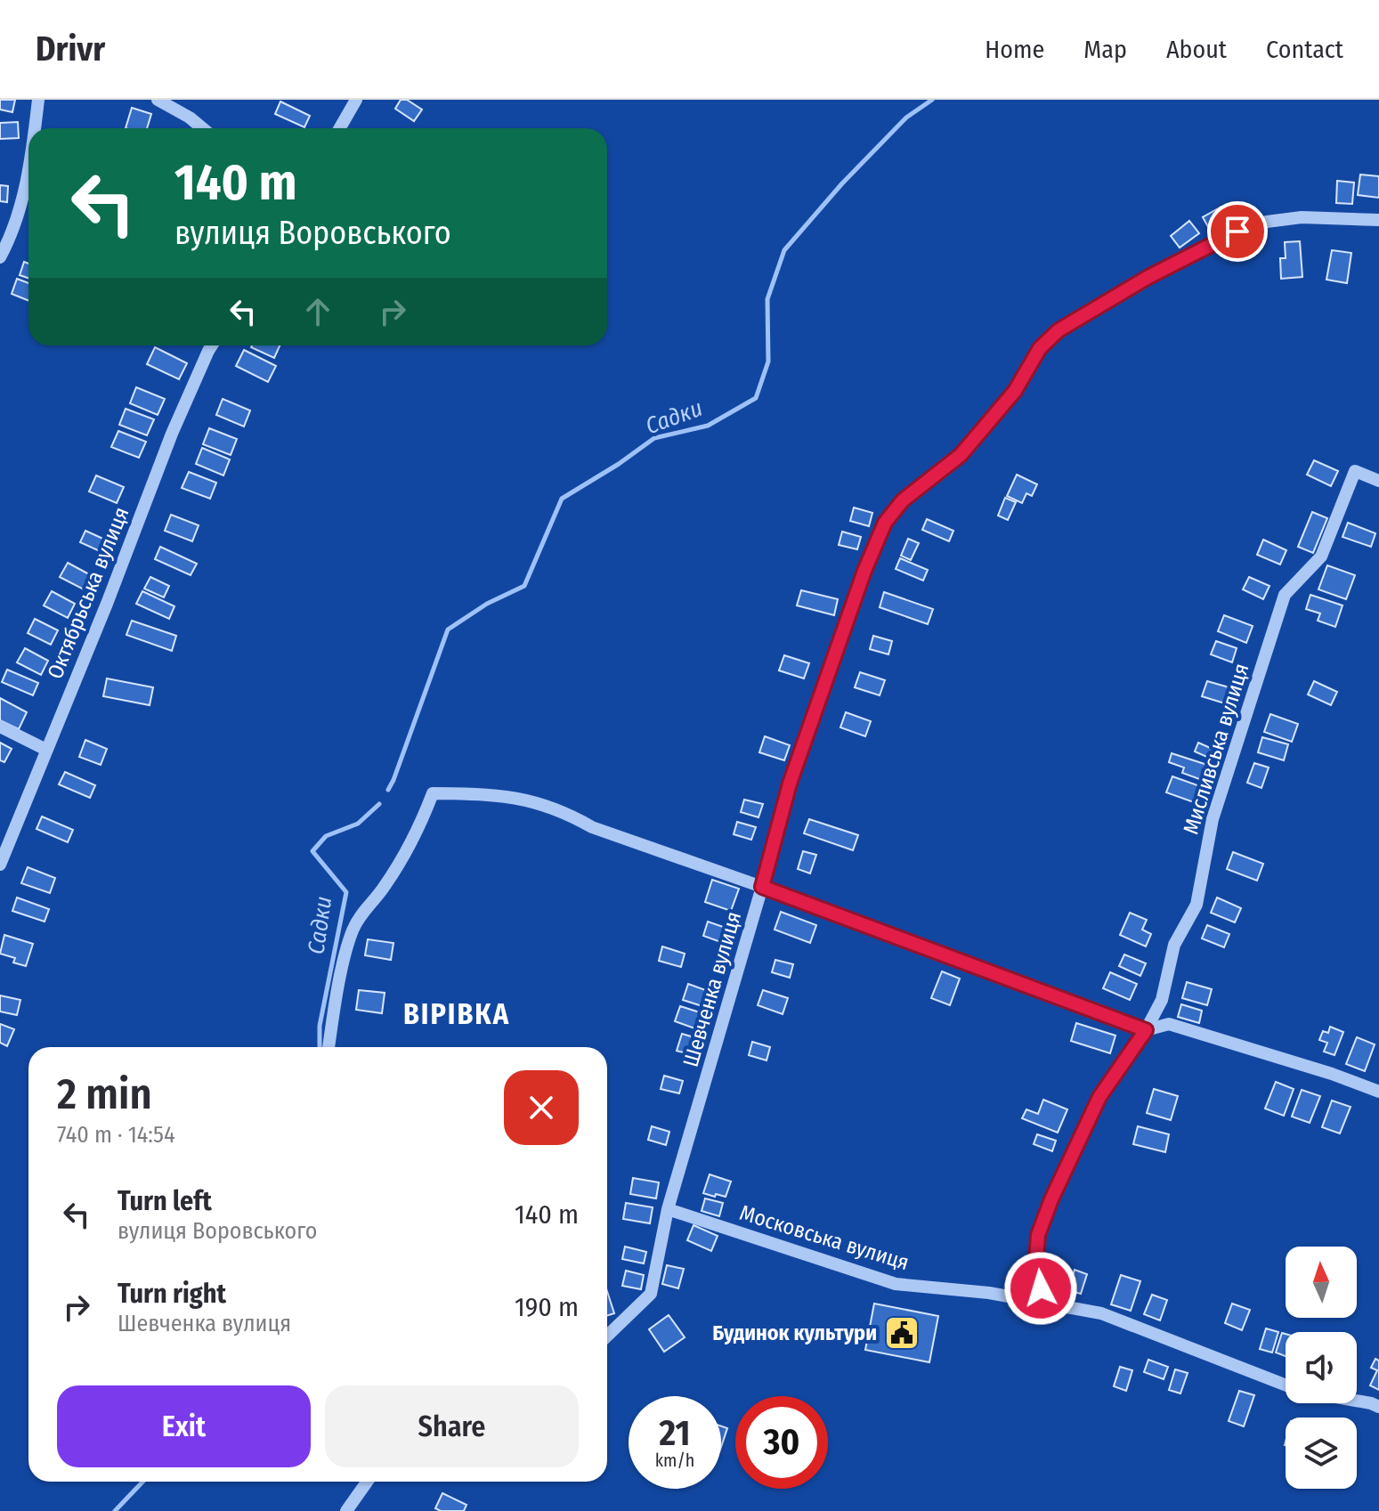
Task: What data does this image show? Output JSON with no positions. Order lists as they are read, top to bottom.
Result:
{
  "streets": {
    "street": [
      "Октябрьська вулиця",
      "Мисливська вулиця",
      "Шевченка вулиця",
      "Московська вулиця"
    ]
  },
  "crossings": [
    ["Мисливська вулиця", "Московська вулиця"],
    ["Шевченка вулиця", "Московська вулиця"]
  ],
  "districts": ["ВІРІВКА"],
  "water": ["Садки"],
  "places": {
    "public building": ["Будинок культури"]
  },
  "north": "top",
  "page": {
    "header": "Drivr",
    "nav": [
      "Home",
      "Map",
      "About",
      "Contact"
    ],
    "turn": ["140 m", "вулиця Воровського"],
    "heading": ["2 min", "740 m · 14:54"],
    "list": [
      {
        "name": "Turn left",
        "note": "вулиця Воровського",
        "value": "140 m"
      },
      {
        "name": "Turn right",
        "note": "Шевченка вулиця",
        "value": "190 m"
      }
    ],
    "buttons": ["Exit", "Share"],
    "speed": "21 km/h",
    "limit": "30"
  }
}
